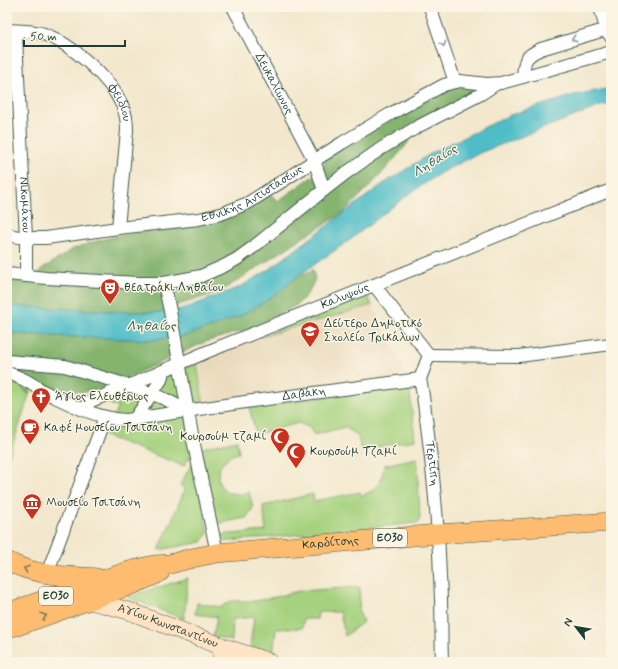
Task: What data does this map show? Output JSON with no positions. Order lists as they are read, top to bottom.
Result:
{
  "streets": {
    "main road": ["ΕΟ30", "Καρδίτσης"],
    "street": [
      "Δευκαλίωνος",
      "Φειδίου",
      "Εθνικής Αντιστάσεως",
      "Νικομάχου",
      "Καλυψούς",
      "Δαβάκη",
      "Τερτίπη",
      "Αγίου Κωνσταντίνου"
    ]
  },
  "crossings": [
    ["Δευκαλίωνος", "Εθνικής Αντιστάσεως"],
    ["Φειδίου", "Εθνικής Αντιστάσεως"],
    ["Φειδίου", "Νικομάχου"],
    ["Εθνικής Αντιστάσεως", "Νικομάχου"],
    ["Καλυψούς", "Δαβάκη"],
    ["Δαβάκη", "Τερτίπη"],
    ["Τερτίπη", "Καρδίτσης"],
    ["ΕΟ30", "Καρδίτσης"],
    ["ΕΟ30", "Αγίου Κωνσταντίνου"]
  ],
  "water": ["Ληθαίος"],
  "places": {
    "theatre": ["θεατράκι Ληθαίου"],
    "school or university": ["Δεύτερο Δημοτικό Σχολείο Τρικάλων"],
    "church": ["Άγιος Ελευθέριος"],
    "cafe": ["Καφέ μουσείου Τσιτσάνη"],
    "mosque": ["Κουρσούμ τζαμί", "Κουρσούμ Τζαμί"],
    "museum": ["Μουσείο Τσιτσάνη"]
  },
  "scale_bar": "50 m",
  "north": "top left"
}
